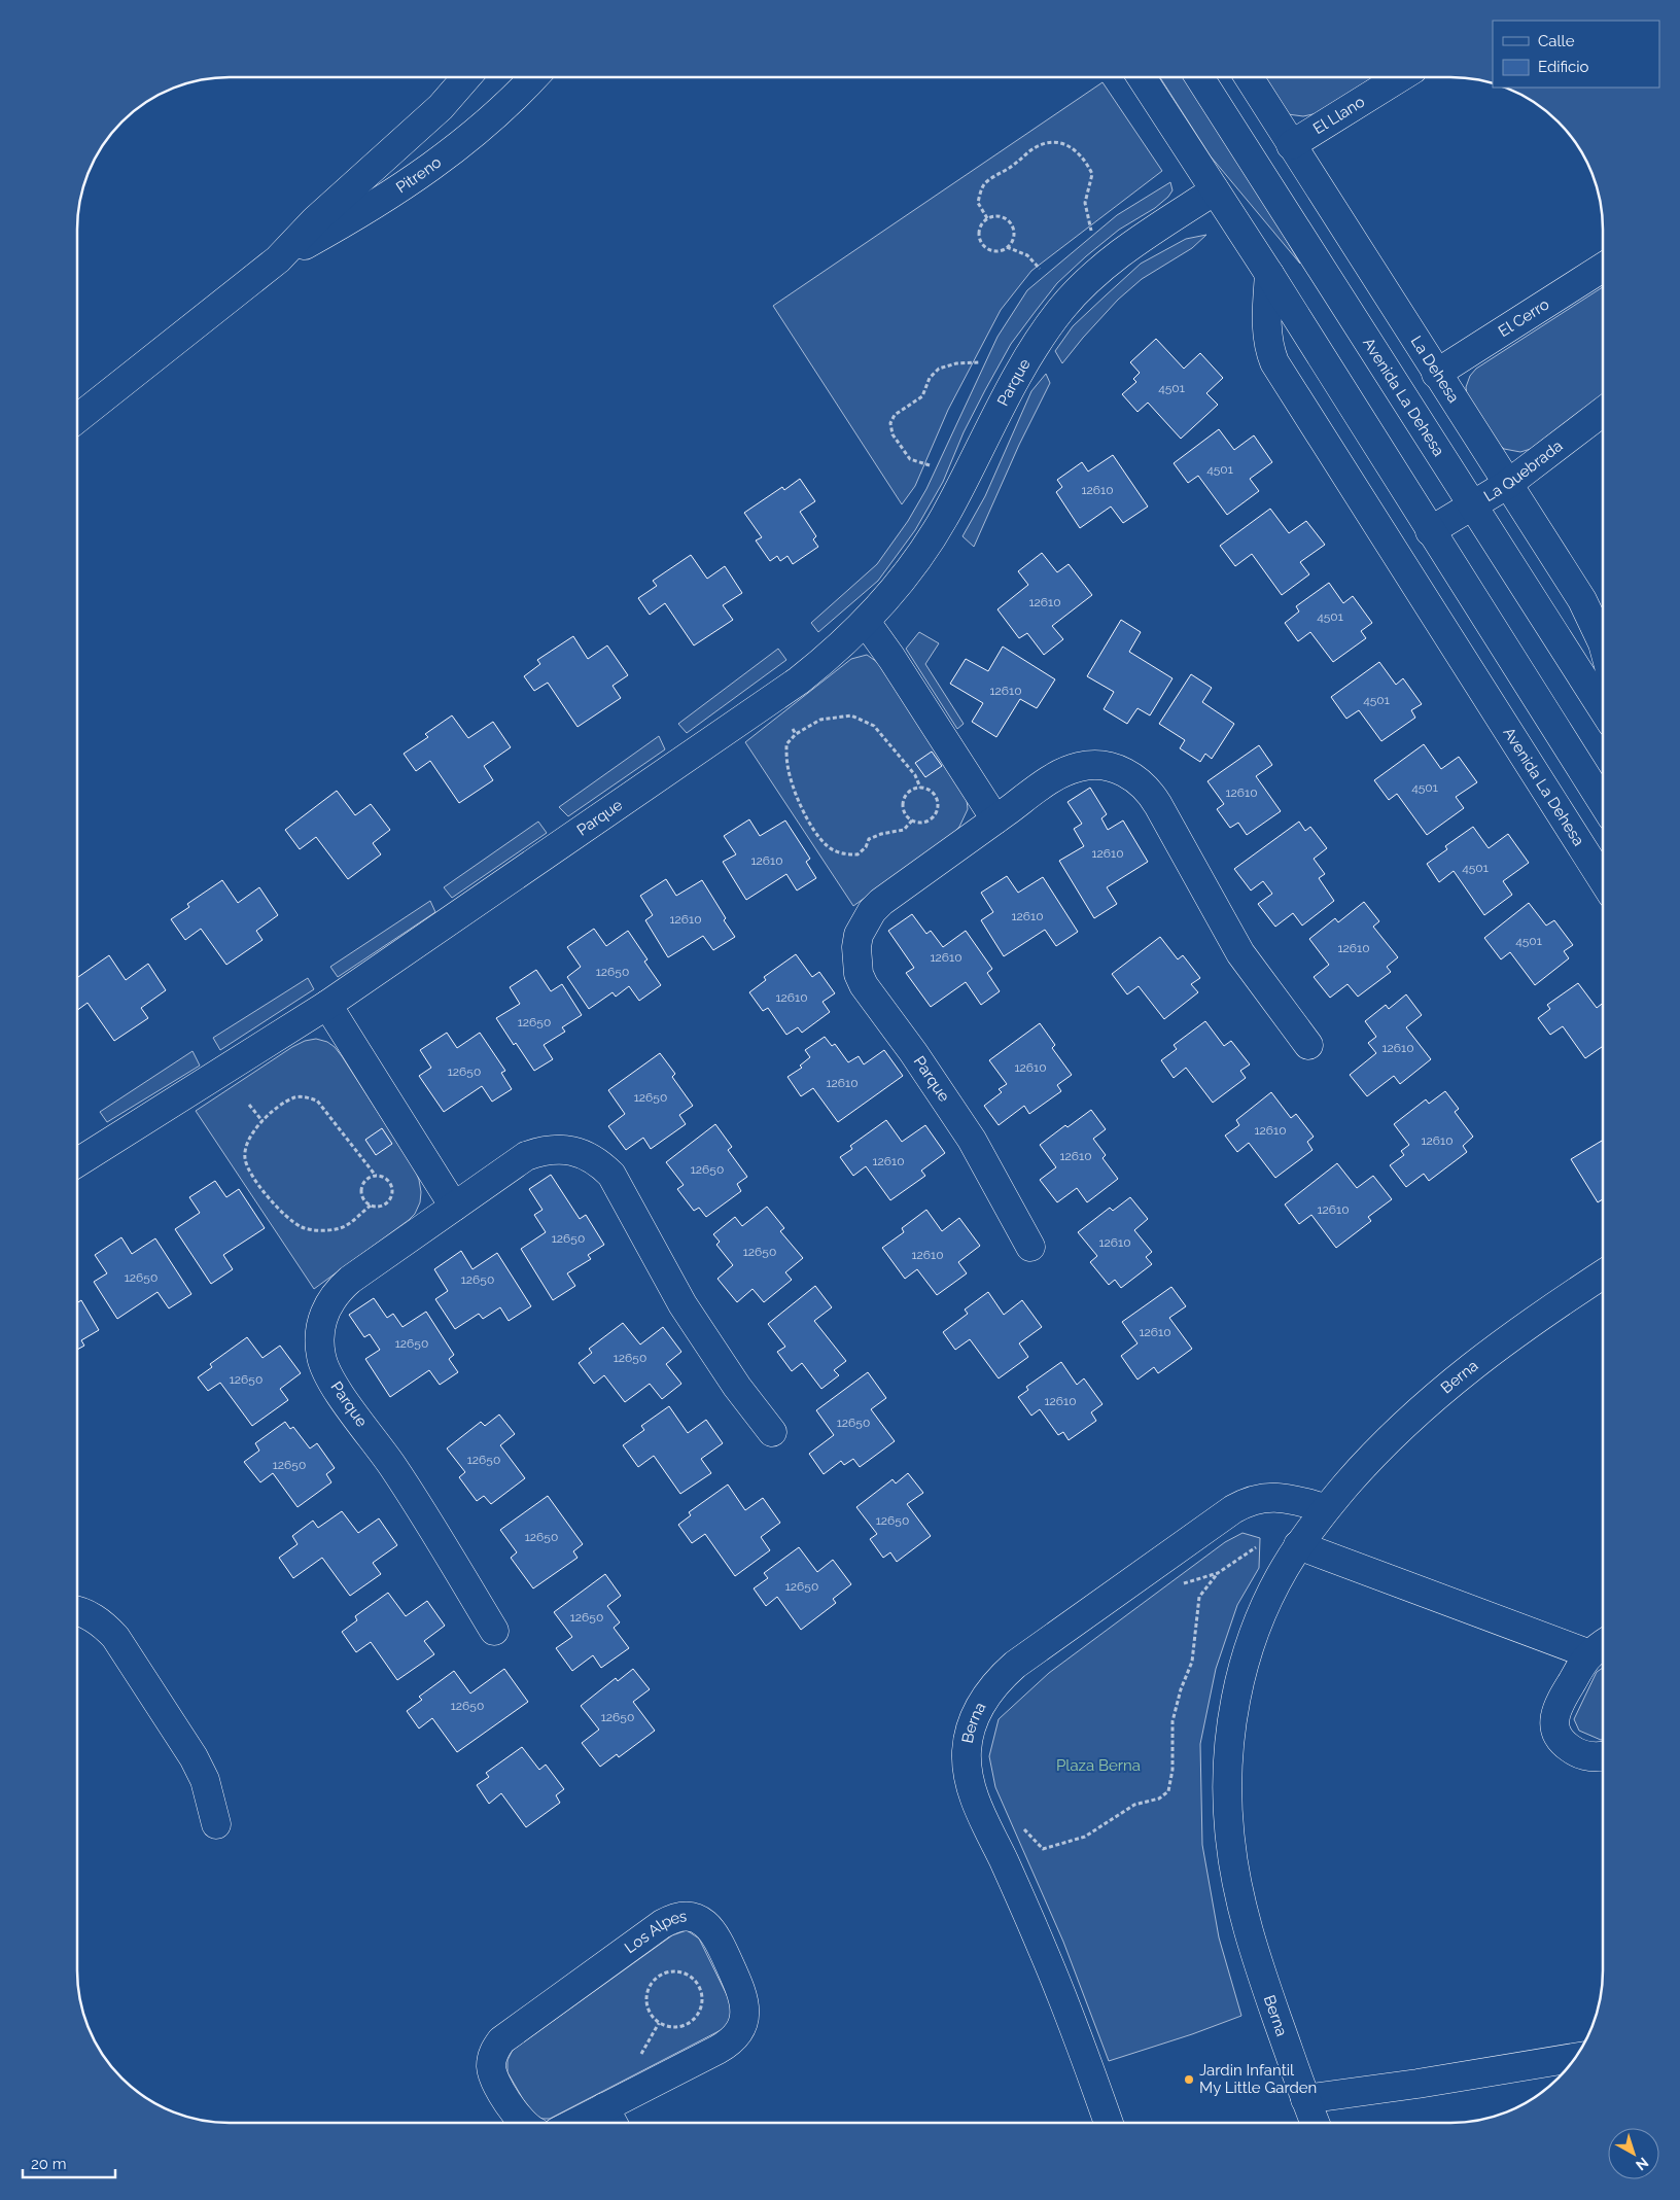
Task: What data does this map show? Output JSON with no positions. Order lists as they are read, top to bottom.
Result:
{
  "streets": {
    "street": [
      "El Llano",
      "Pitreno",
      "El Cerro",
      "La Dehesa",
      "Parque",
      "Avenida La Dehesa",
      "La Quebrada",
      "Berna",
      "Los Alpes"
    ]
  },
  "crossings": [
    ["El Llano", "La Dehesa"],
    ["El Cerro", "La Dehesa"],
    ["La Dehesa", "La Quebrada"],
    ["Avenida La Dehesa", "La Quebrada"]
  ],
  "parks": ["Plaza Berna"],
  "places": ["Jardin Infantil My Little Garden"],
  "house_numbers": [
    "4501",
    "4501",
    "12610",
    "12610",
    "4501",
    "12610",
    "4501",
    "4501",
    "12610",
    "12610",
    "12610",
    "4501",
    "12610",
    "12610",
    "4501",
    "12610",
    "12610",
    "12650",
    "12610",
    "12650",
    "12610",
    "12610",
    "12650",
    "12610",
    "12650",
    "12610",
    "12610",
    "12610",
    "12610",
    "12650",
    "12610",
    "12650",
    "12610",
    "12650",
    "12610",
    "12650",
    "12650",
    "12610",
    "12650",
    "12650",
    "12650",
    "12610",
    "12650",
    "12650",
    "12650",
    "12650",
    "12650",
    "12650",
    "12650",
    "12650",
    "12650"
  ],
  "legend": ["Calle", "Edificio"],
  "scale_bar": "20 m",
  "north": "bottom right"
}
